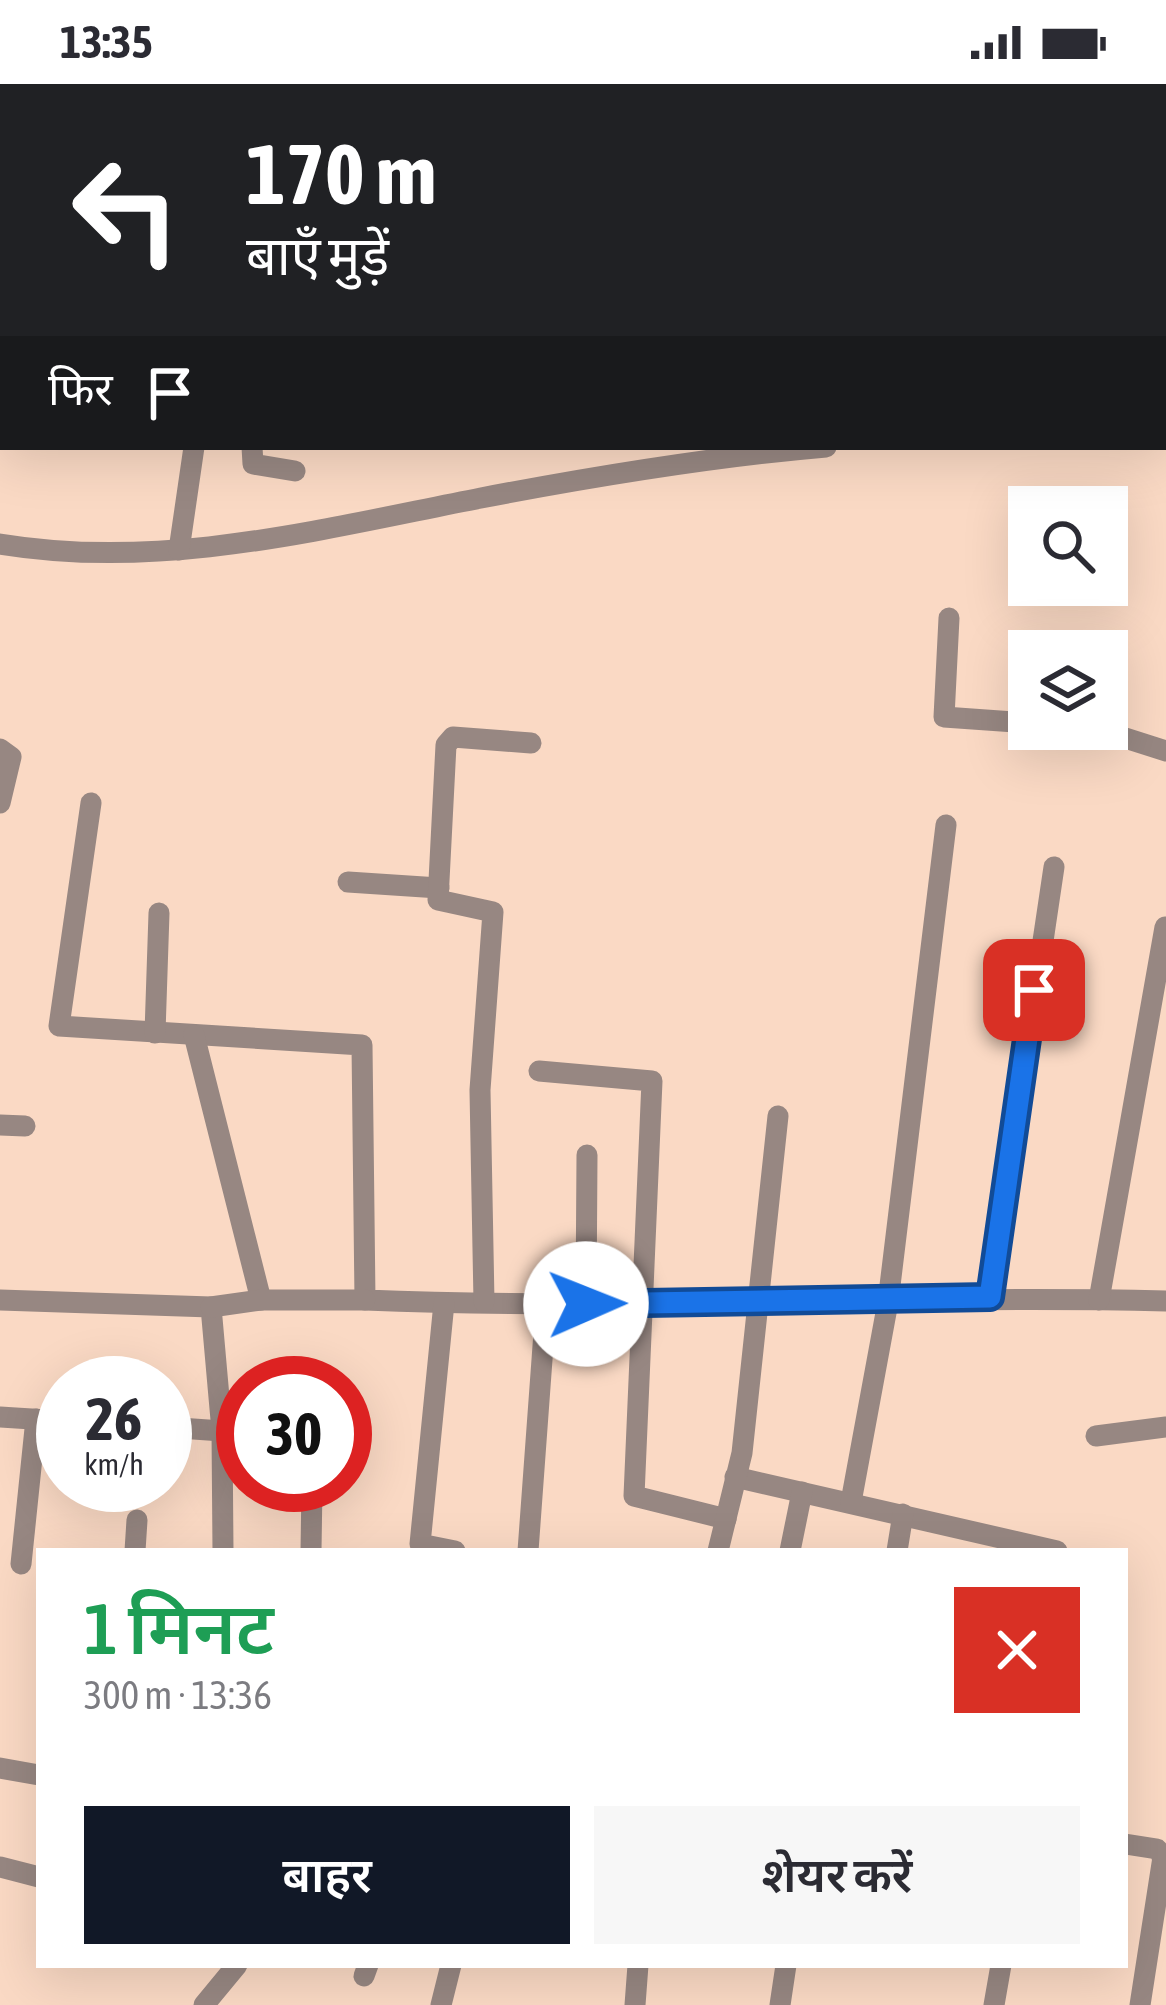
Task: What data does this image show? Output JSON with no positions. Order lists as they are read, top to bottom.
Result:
{
  "page": {
    "status": "13:35",
    "turn": ["170 m", "बाएँ मुड़ें"],
    "then": "फिर",
    "speed": "26 km/h",
    "limit": "30",
    "heading": ["1 मिनट", "300 m · 13:36"],
    "buttons": ["बाहर", "शेयर करें"]
  }
}
